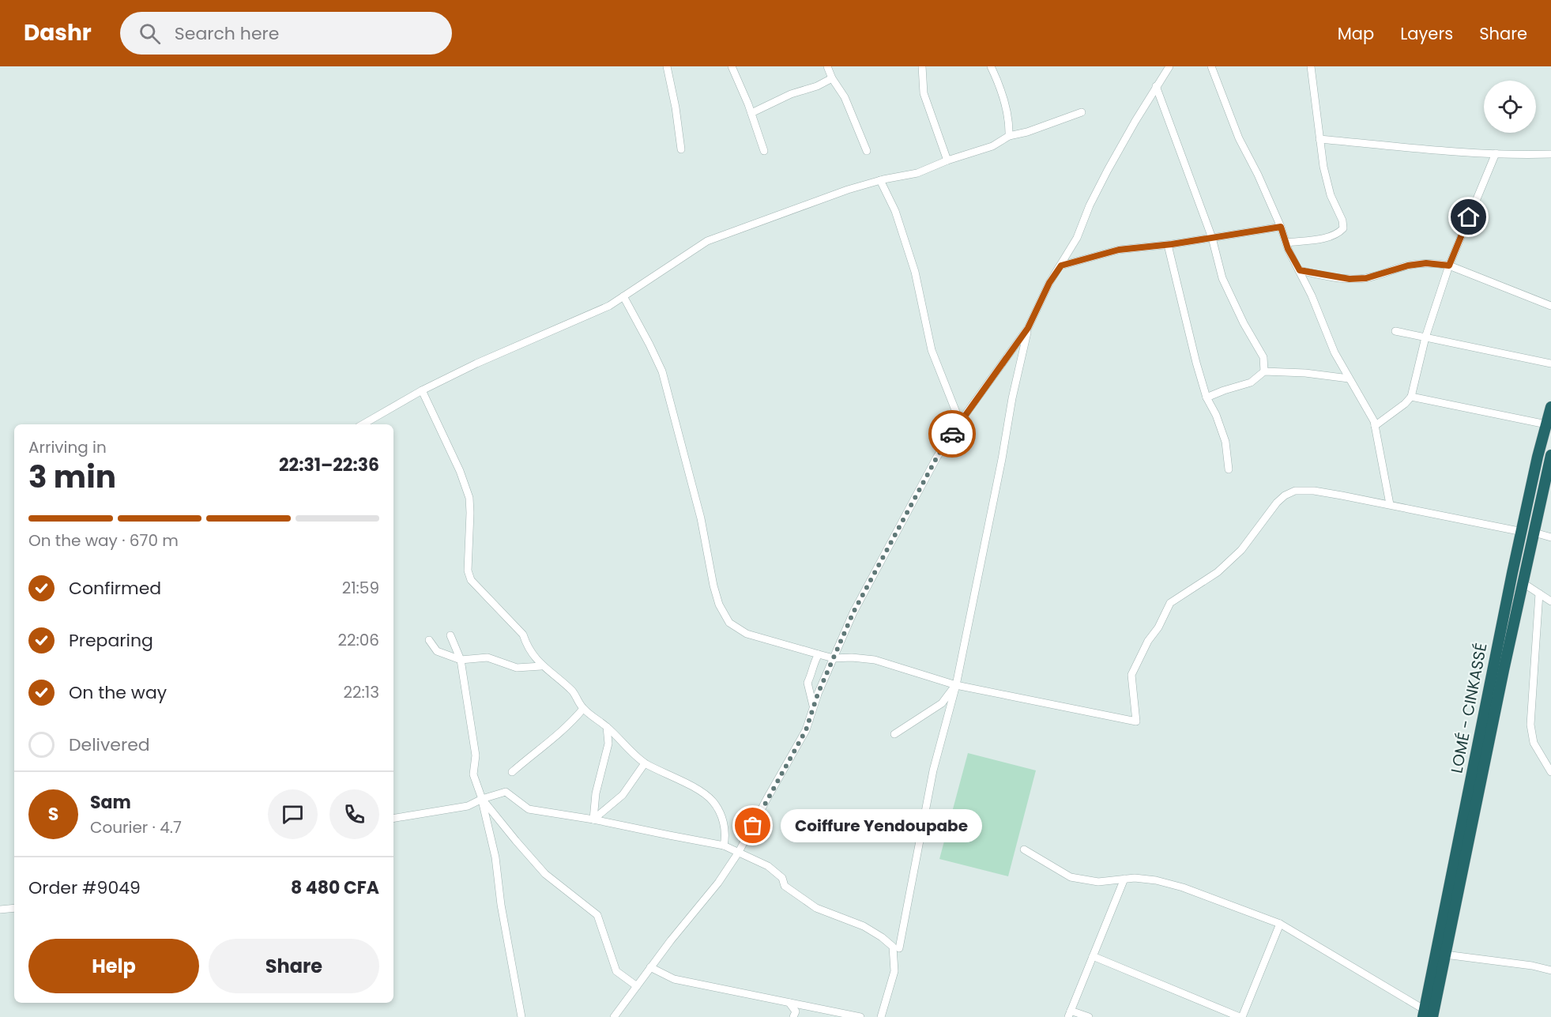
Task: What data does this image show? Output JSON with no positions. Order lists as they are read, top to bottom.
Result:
{
  "streets": {
    "highway": ["LOMÉ - CINKASSÉ"]
  },
  "places": ["Coiffure Yendoupabe"],
  "page": {
    "header": "Dashr",
    "search": "Search here",
    "nav": ["Map", "Layers", "Share"],
    "heading": ["3 min", "Arriving in", "22:31–22:36"],
    "panel": [
      "Sam",
      "Courier · 4.7",
      "Order #9049",
      "8 480 CFA"
    ],
    "bar": "On the way · 670 m",
    "list": [
      ["Confirmed", "21:59"],
      ["Preparing", "22:06"],
      ["On the way", "22:13"],
      "Delivered"
    ],
    "round": "S",
    "bubble": "Coiffure Yendoupabe",
    "buttons": ["Help", "Share"]
  }
}
